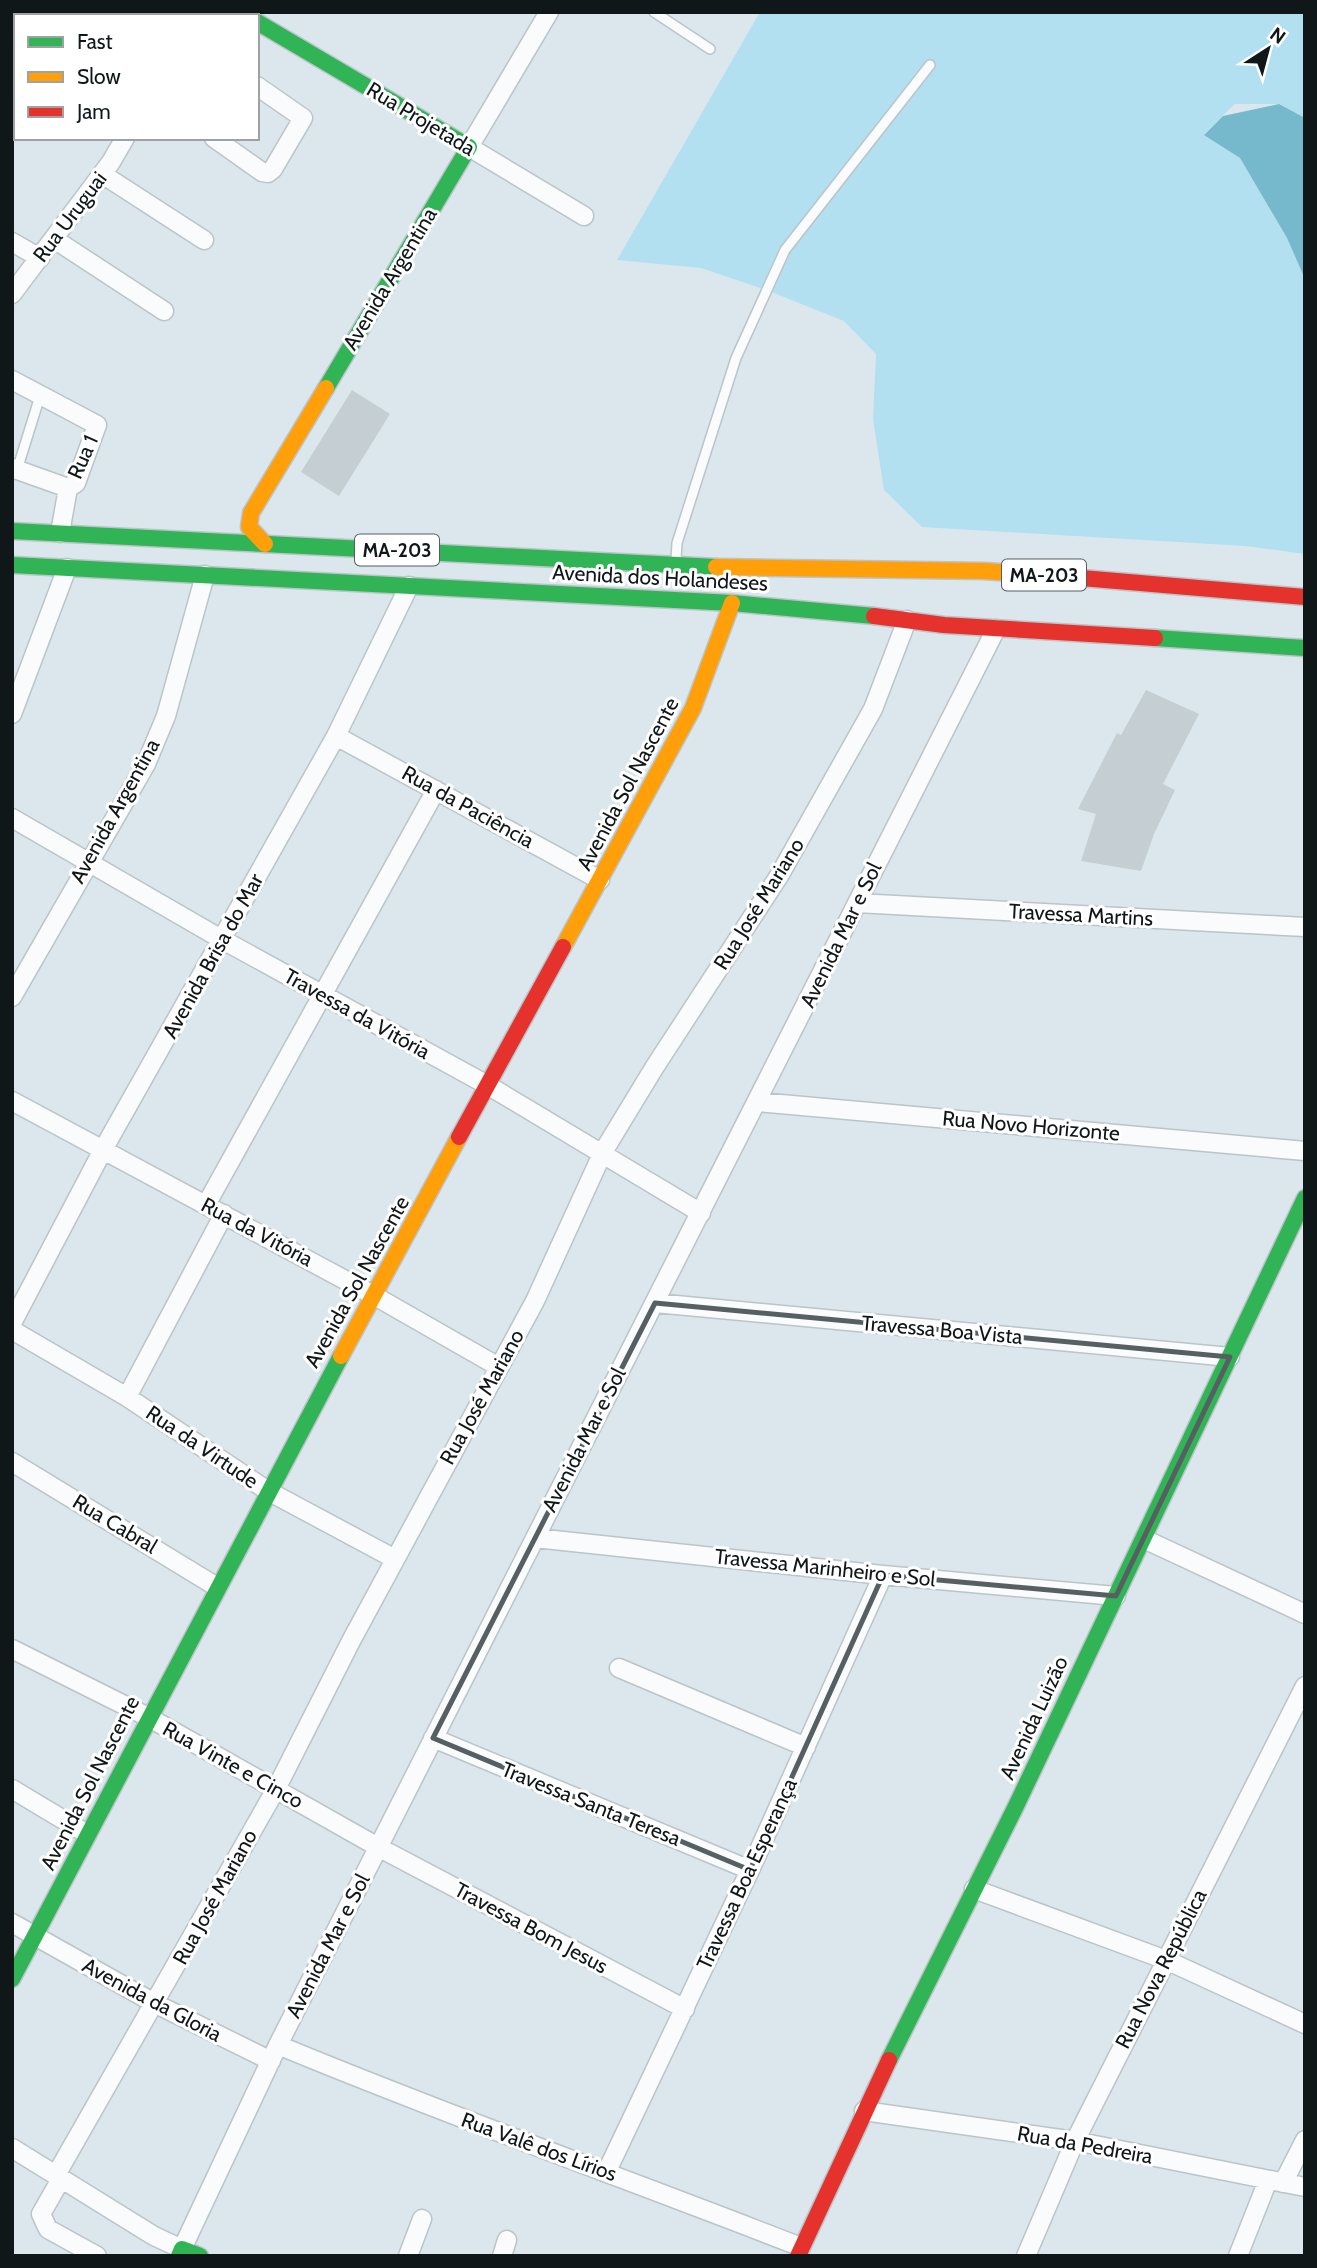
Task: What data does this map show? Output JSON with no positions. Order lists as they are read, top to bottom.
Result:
{
  "streets": {
    "main road": [
      "Rua Projetada",
      "Avenida Argentina",
      "MA-203",
      "Avenida dos Holandeses",
      "Avenida Sol Nascente",
      "Avenida Luizão"
    ],
    "street": [
      "Rua Uruguai",
      "Rua 1",
      "Rua da Paciência",
      "Rua José Mariano",
      "Travessa Martins",
      "Avenida Mar e Sol",
      "Avenida Brisa do Mar",
      "Travessa da Vitória",
      "Rua Novo Horizonte",
      "Rua da Vitória",
      "Travessa Boa Vista",
      "Rua da Virtude",
      "Rua Cabral",
      "Travessa Marinheiro e Sol",
      "Rua Vinte e Cinco",
      "Travessa Santa Teresa",
      "Travessa Boa Esperança",
      "Travessa Bom Jesus",
      "Rua Nova República",
      "Avenida da Gloria",
      "Rua da Pedreira",
      "Rua Valê dos Lírios"
    ]
  },
  "crossings": [
    ["Rua Projetada", "Avenida Argentina"],
    ["Avenida Argentina", "Avenida dos Holandeses"],
    ["Avenida Argentina", "Travessa da Vitória"],
    ["Rua 1", "Avenida dos Holandeses"],
    ["Avenida dos Holandeses", "Avenida Sol Nascente"],
    ["Avenida dos Holandeses", "Rua José Mariano"],
    ["Avenida dos Holandeses", "Avenida Mar e Sol"],
    ["Avenida dos Holandeses", "Avenida Brisa do Mar"],
    ["Avenida Sol Nascente", "Rua da Paciência"],
    ["Avenida Sol Nascente", "Travessa da Vitória"],
    ["Avenida Sol Nascente", "Rua da Vitória"],
    ["Avenida Sol Nascente", "Rua da Virtude"],
    ["Avenida Sol Nascente", "Rua Cabral"],
    ["Avenida Sol Nascente", "Rua Vinte e Cinco"],
    ["Avenida Sol Nascente", "Avenida da Gloria"],
    ["Rua da Paciência", "Avenida Brisa do Mar"],
    ["Rua José Mariano", "Travessa da Vitória"],
    ["Rua José Mariano", "Rua da Vitória"],
    ["Rua José Mariano", "Rua da Virtude"],
    ["Rua José Mariano", "Rua Vinte e Cinco"],
    ["Rua José Mariano", "Avenida da Gloria"],
    ["Travessa Martins", "Avenida Mar e Sol"],
    ["Avenida Mar e Sol", "Travessa da Vitória"],
    ["Avenida Mar e Sol", "Rua Novo Horizonte"],
    ["Avenida Mar e Sol", "Travessa Boa Vista"],
    ["Avenida Mar e Sol", "Travessa Marinheiro e Sol"],
    ["Avenida Mar e Sol", "Rua Vinte e Cinco"],
    ["Avenida Mar e Sol", "Travessa Santa Teresa"],
    ["Avenida Mar e Sol", "Travessa Bom Jesus"],
    ["Avenida Mar e Sol", "Avenida da Gloria"],
    ["Avenida Mar e Sol", "Rua Valê dos Lírios"],
    ["Avenida Brisa do Mar", "Travessa da Vitória"],
    ["Avenida Brisa do Mar", "Rua da Vitória"],
    ["Travessa Boa Vista", "Avenida Luizão"],
    ["Travessa Marinheiro e Sol", "Avenida Luizão"],
    ["Travessa Marinheiro e Sol", "Travessa Boa Esperança"],
    ["Avenida Luizão", "Rua da Pedreira"],
    ["Avenida Luizão", "Rua Valê dos Lírios"],
    ["Rua Vinte e Cinco", "Travessa Bom Jesus"],
    ["Travessa Santa Teresa", "Travessa Boa Esperança"],
    ["Travessa Boa Esperança", "Travessa Bom Jesus"],
    ["Travessa Boa Esperança", "Rua Valê dos Lírios"],
    ["Rua Nova República", "Rua da Pedreira"],
    ["Avenida da Gloria", "Rua Valê dos Lírios"]
  ],
  "legend": ["Fast", "Slow", "Jam"],
  "north": "top right"
}
